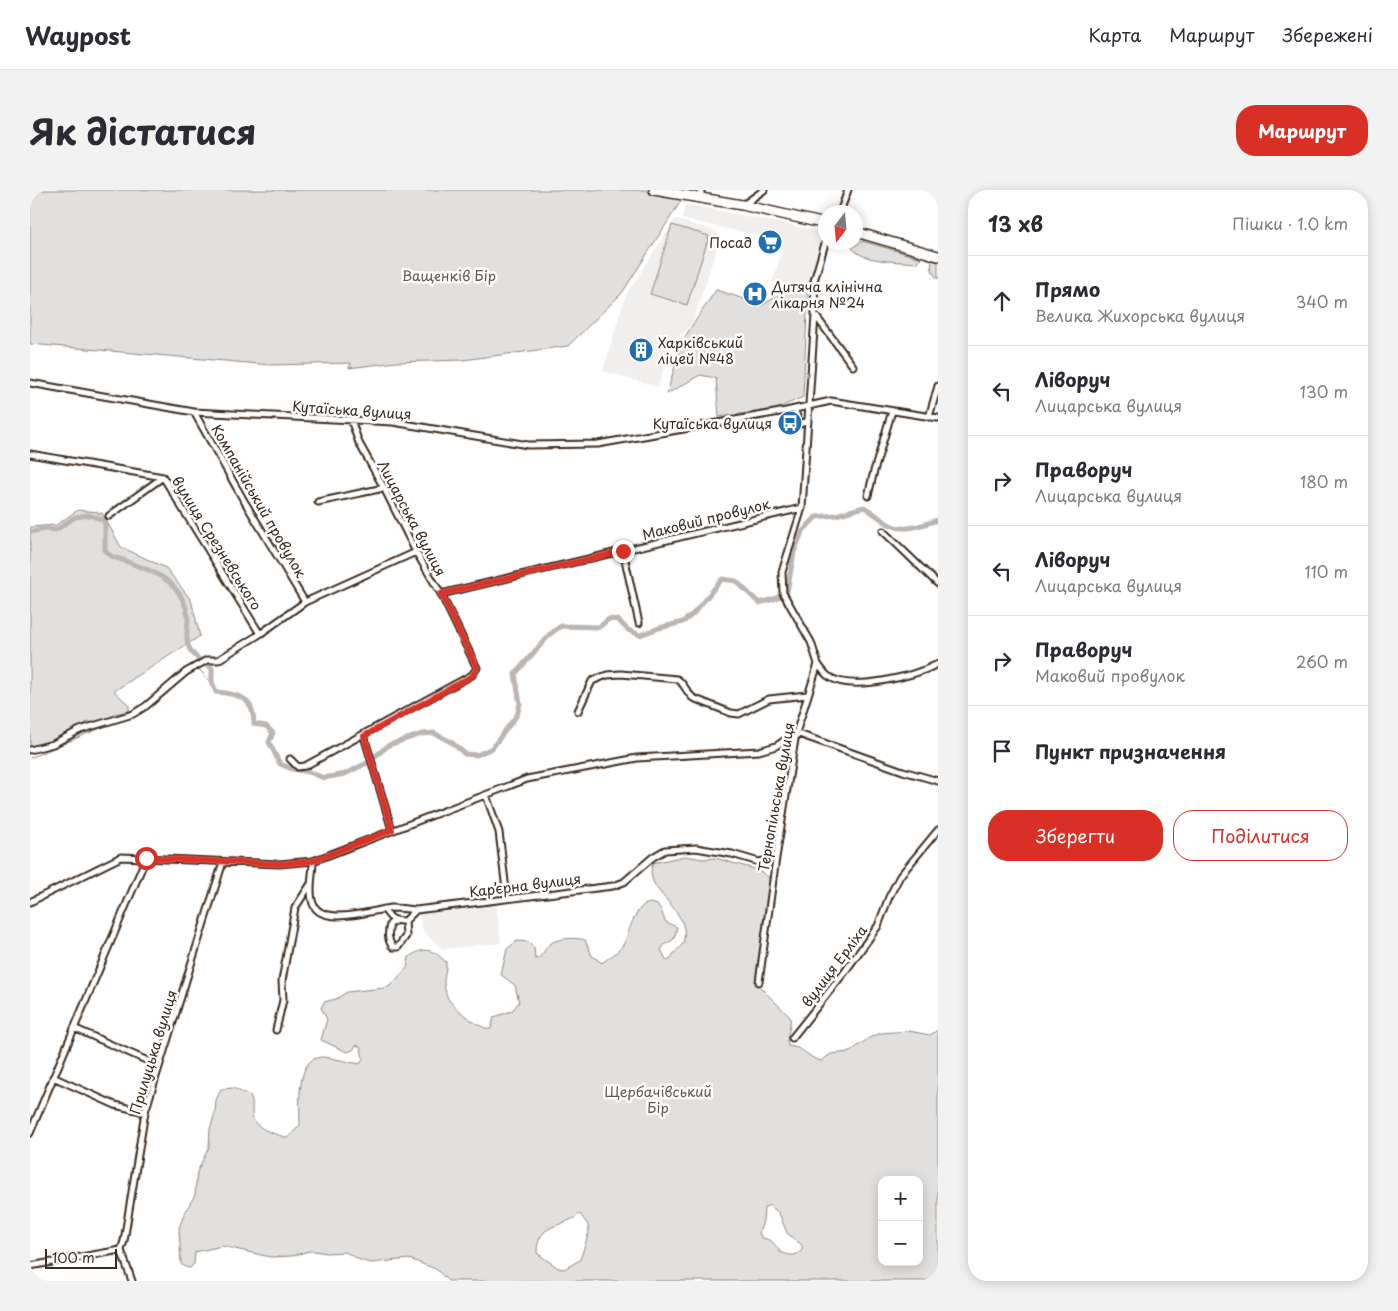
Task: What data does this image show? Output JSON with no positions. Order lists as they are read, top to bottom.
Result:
{
  "streets": {
    "street": [
      "Кутаїська вулиця",
      "Компанійський провулок",
      "Лицарська вулиця",
      "Маковий провулок",
      "вулиця Срезневського",
      "Тернопільська вулиця",
      "Кар’єрна вулиця",
      "вулиця Ерліха",
      "Прилуцька вулиця"
    ]
  },
  "crossings": [
    ["Кутаїська вулиця", "Компанійський провулок"],
    ["Кутаїська вулиця", "Лицарська вулиця"],
    ["Лицарська вулиця", "Маковий провулок"],
    ["Тернопільська вулиця", "Кар’єрна вулиця"]
  ],
  "parks": ["Ващенків Бір", "Щербачівський Бір"],
  "places": {
    "supermarket": ["Посад"],
    "hospital": ["Дитяча клінічна лікарня №24"],
    "building": ["Харківський ліцей №48"],
    "bus stop": ["Кутаїська вулиця"]
  },
  "scale_bar": "100 m",
  "north": "bottom",
  "page": {
    "header": "Waypost",
    "nav": ["Карта", "Маршрут", "Збережені"],
    "title": "Як дістатися",
    "buttons": [
      "Маршрут",
      ["Зберегти", "Поділитися"]
    ],
    "heading": ["13 хв", "Пішки · 1.0 km"],
    "list": [
      ["Прямо", "Велика Жихорська вулиця", "340 m"],
      ["Ліворуч", "Лицарська вулиця", "130 m"],
      ["Праворуч", "Лицарська вулиця", "180 m"],
      ["Ліворуч", "Лицарська вулиця", "110 m"],
      ["Праворуч", "Маковий провулок", "260 m"],
      "Пункт призначення"
    ],
    "map_buttons": ["+", "−"],
    "scale": "100 m"
  }
}
